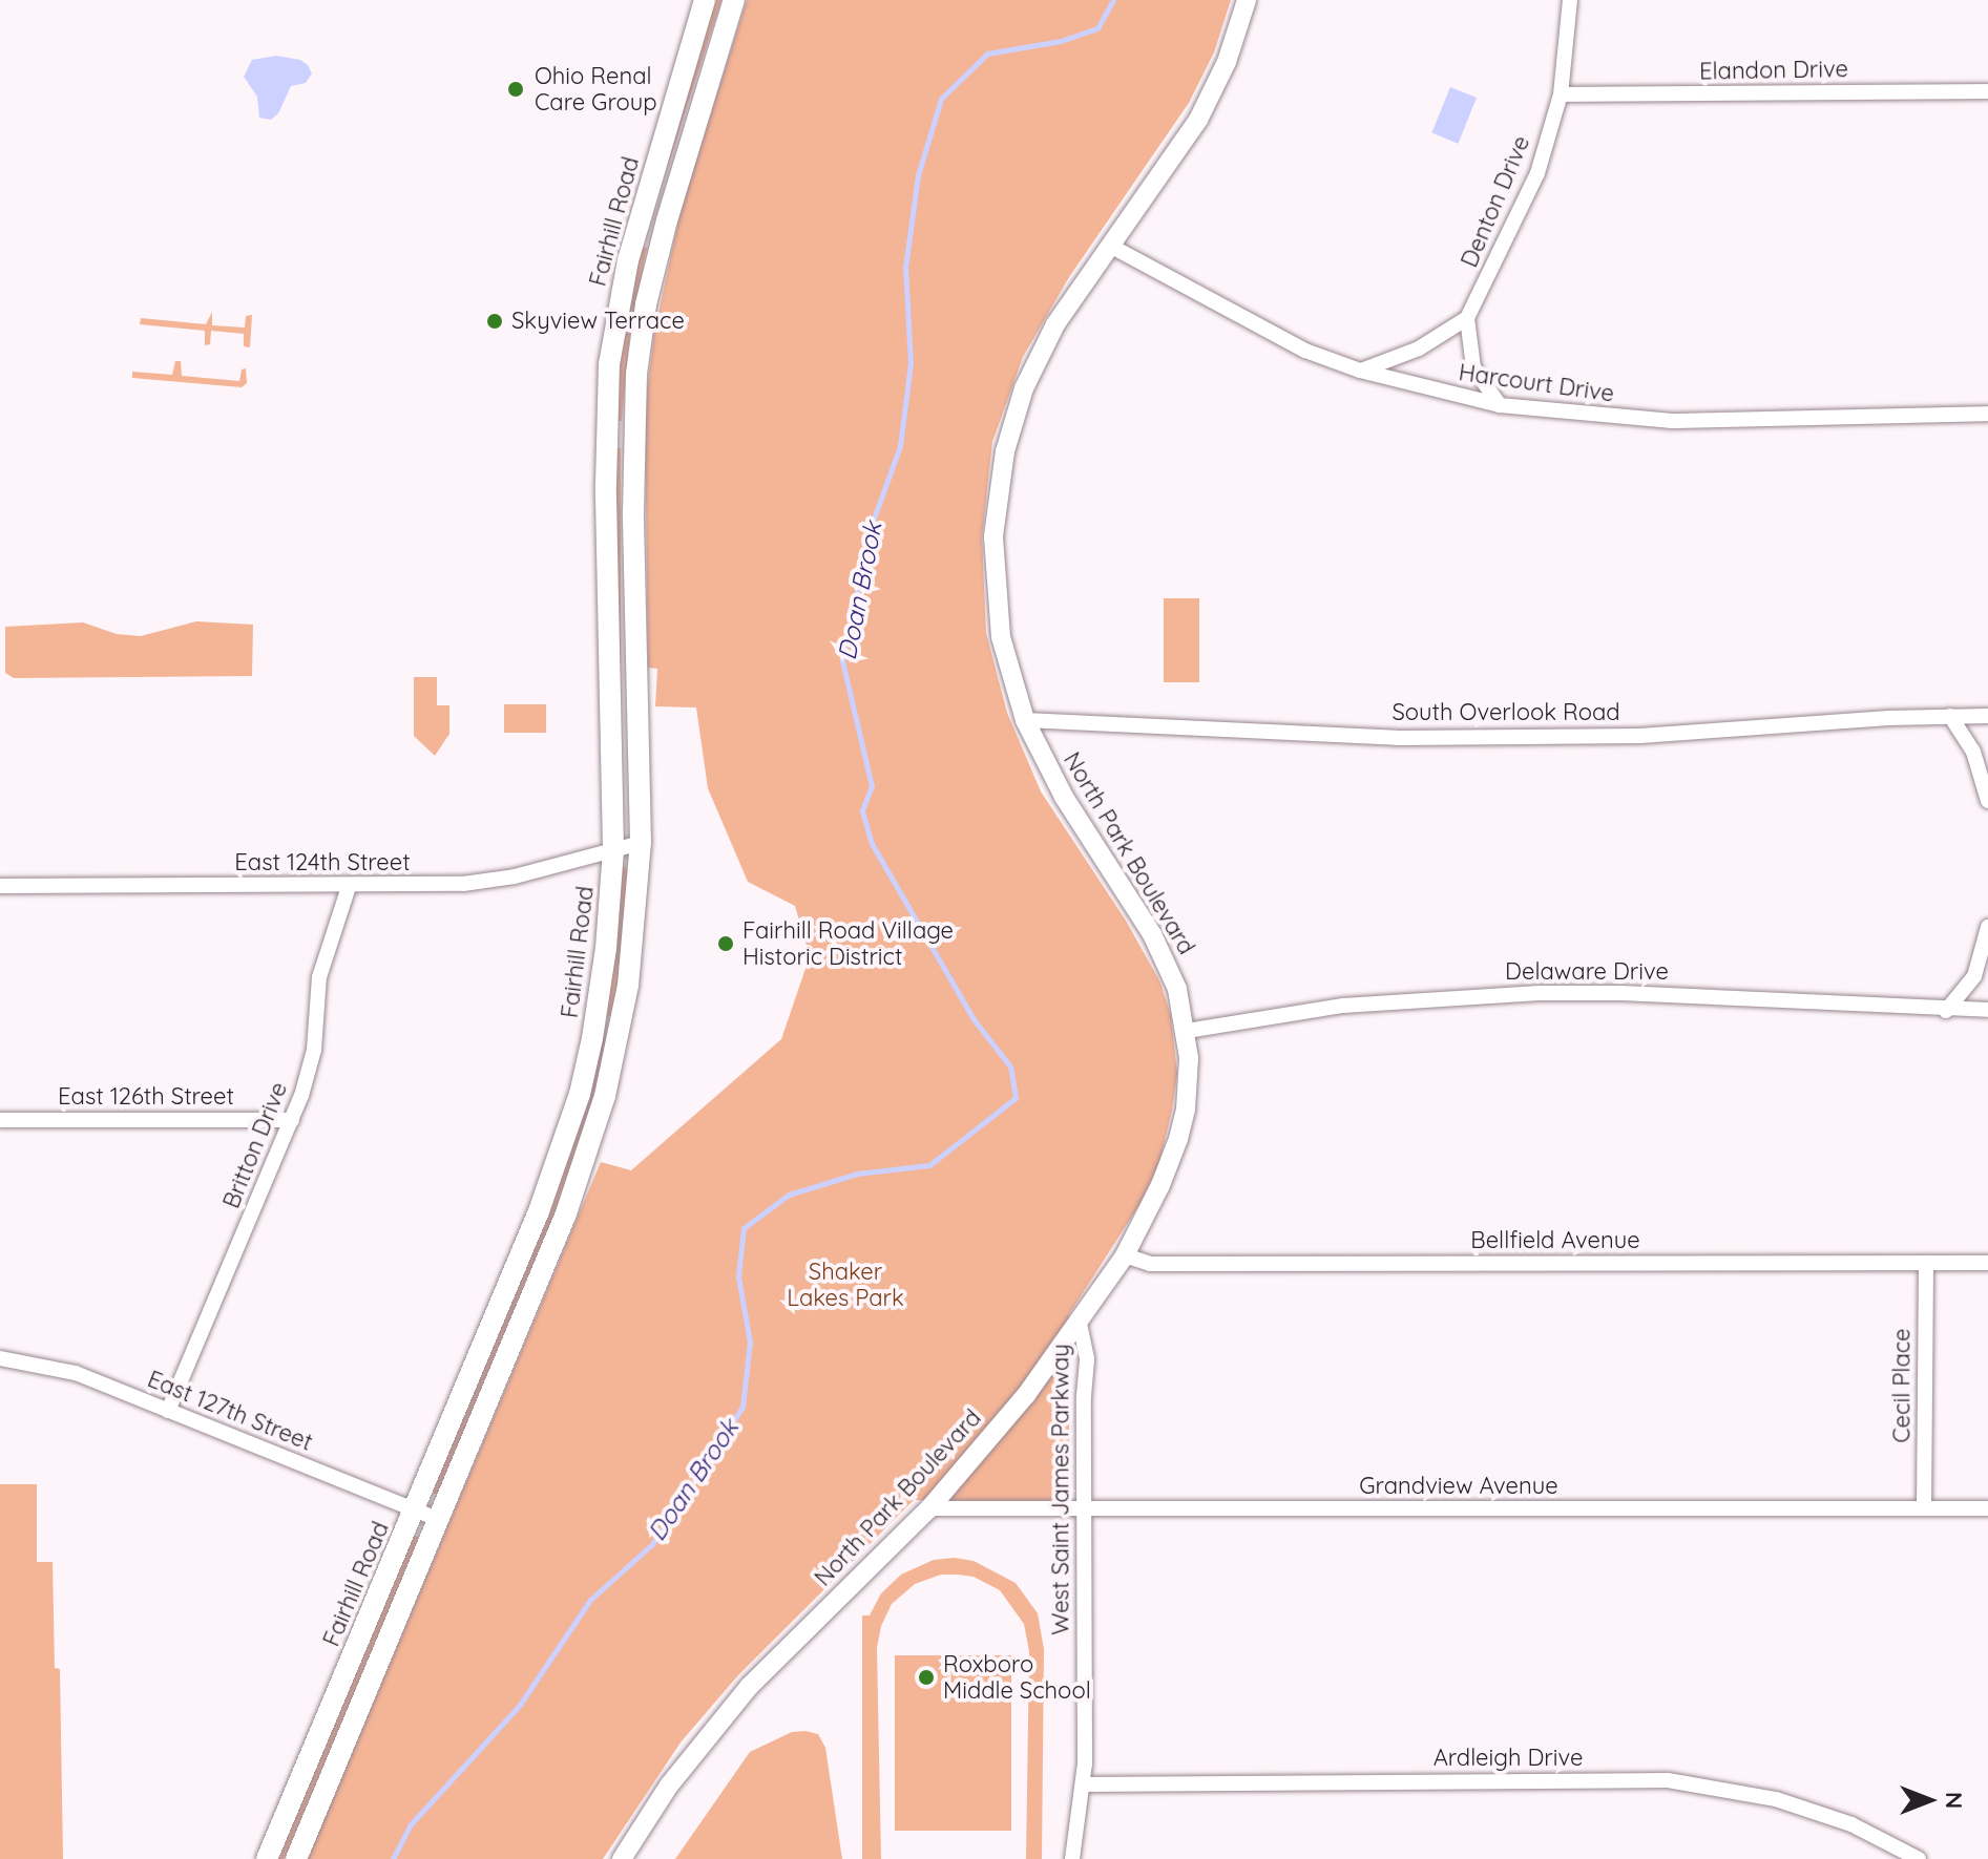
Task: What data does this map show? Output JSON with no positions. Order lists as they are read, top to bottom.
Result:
{
  "streets": {
    "main road": ["Fairhill Road"],
    "street": [
      "Elandon Drive",
      "Denton Drive",
      "Harcourt Drive",
      "South Overlook Road",
      "North Park Boulevard",
      "East 124th Street",
      "Delaware Drive",
      "East 126th Street",
      "Britton Drive",
      "Bellfield Avenue",
      "Cecil Place",
      "East 127th Street",
      "Grandview Avenue",
      "West Saint James Parkway",
      "Ardleigh Drive"
    ]
  },
  "crossings": [
    ["Elandon Drive", "Denton Drive"],
    ["Fairhill Road", "East 124th Street"],
    ["Fairhill Road", "East 127th Street"],
    ["Harcourt Drive", "North Park Boulevard"],
    ["South Overlook Road", "North Park Boulevard"],
    ["North Park Boulevard", "Delaware Drive"],
    ["North Park Boulevard", "Bellfield Avenue"],
    ["North Park Boulevard", "Grandview Avenue"],
    ["North Park Boulevard", "West Saint James Parkway"],
    ["East 124th Street", "Britton Drive"],
    ["East 126th Street", "Britton Drive"],
    ["Britton Drive", "East 127th Street"],
    ["Bellfield Avenue", "Cecil Place"],
    ["Cecil Place", "Grandview Avenue"],
    ["Grandview Avenue", "West Saint James Parkway"],
    ["West Saint James Parkway", "Ardleigh Drive"]
  ],
  "water": ["Doan Brook"],
  "parks": ["Shaker Lakes Park"],
  "places": [
    "Ohio Renal Care Group",
    "Skyview Terrace",
    "Fairhill Road Village Historic District",
    "Roxboro Middle School"
  ],
  "north": "right"
}
